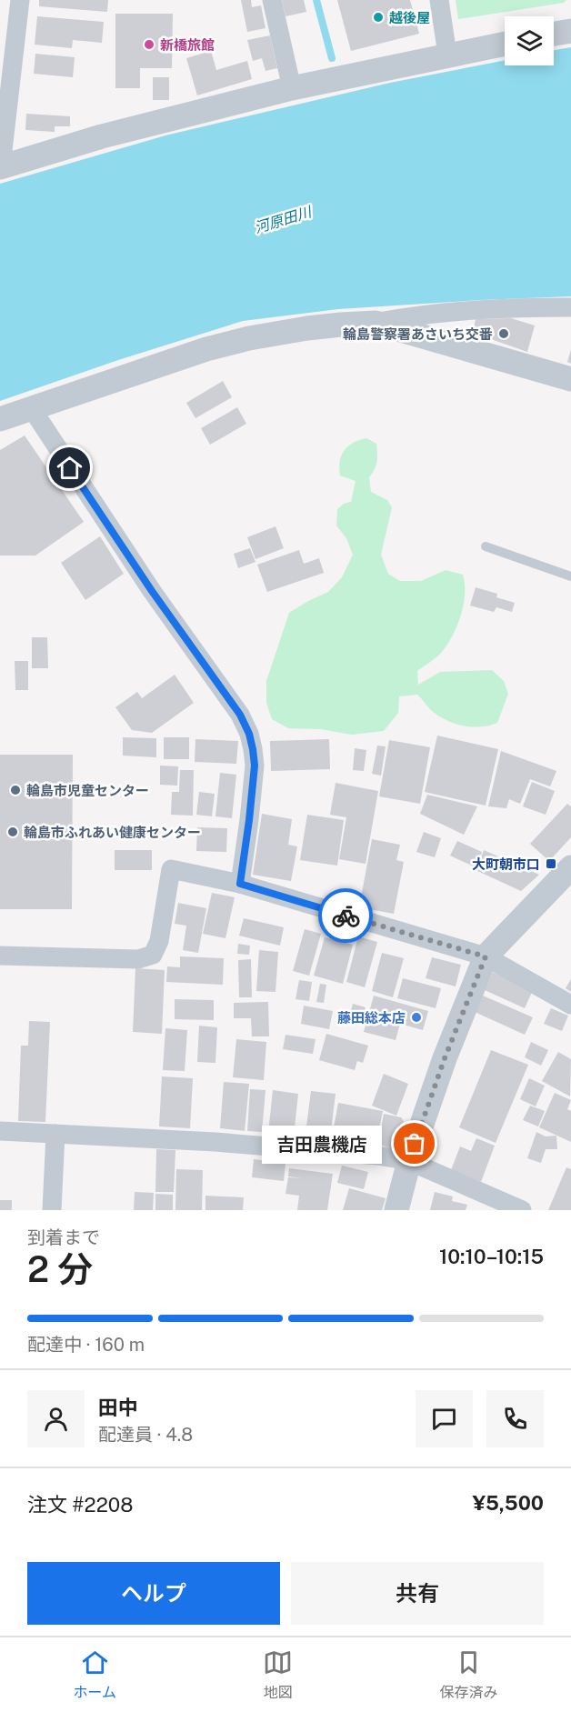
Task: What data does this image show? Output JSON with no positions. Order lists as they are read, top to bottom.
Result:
{
  "water": ["河原田川"],
  "places": {
    "other": [
      "越後屋",
      "新橋旅館",
      "輪島警察署あさいち交番",
      "輪島市児童センター",
      "輪島市ふれあい健康センター",
      "藤田総本店",
      "吉田農機店"
    ],
    "transit": ["大町朝市口"]
  },
  "page": {
    "bubble": "吉田農機店",
    "heading": ["2 分", "到着まで", "10:10–10:15"],
    "panel": [
      "田中",
      "配達員 · 4.8",
      "注文 #2208",
      "¥5,500"
    ],
    "bar": "配達中 · 160 m",
    "buttons": ["ヘルプ", "共有"],
    "tabs": ["ホーム", "地図", "保存済み"]
  }
}
